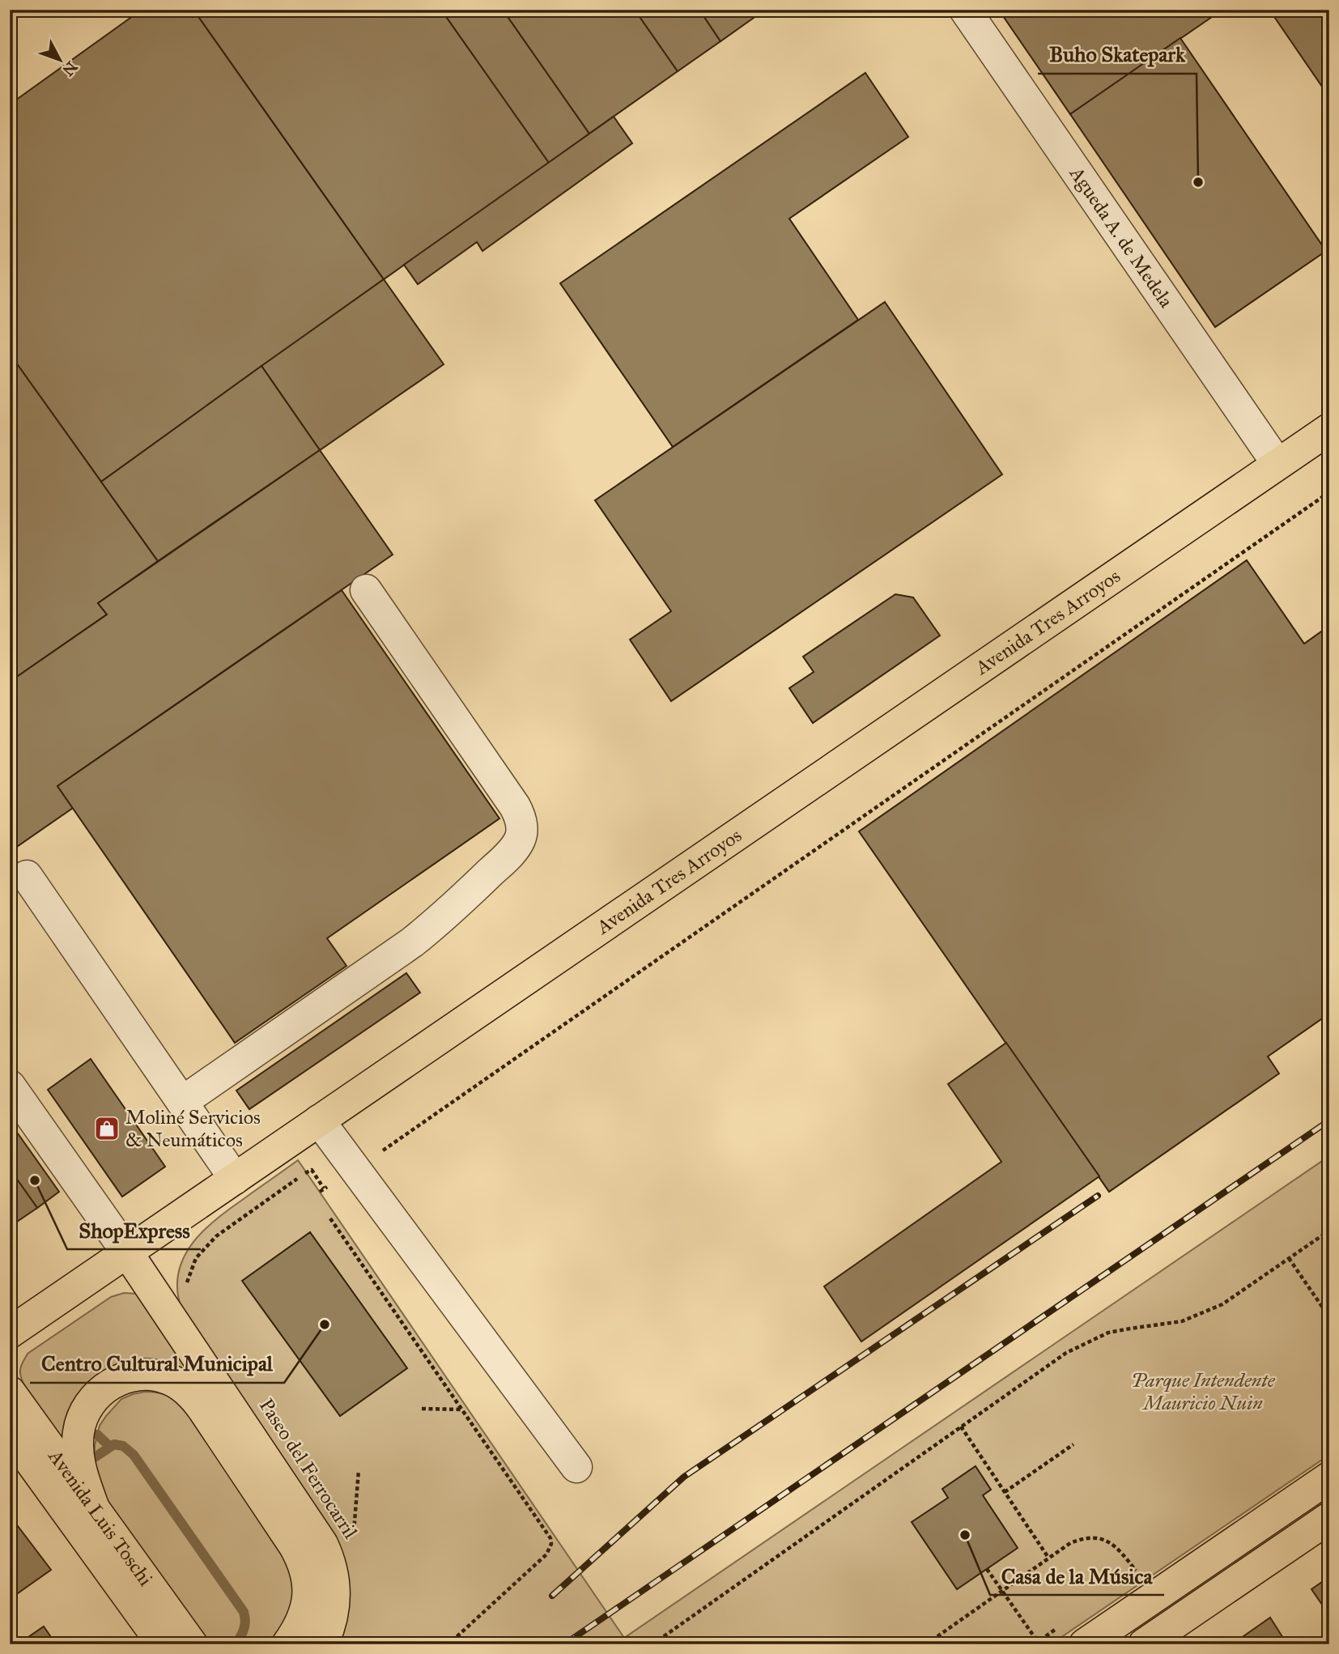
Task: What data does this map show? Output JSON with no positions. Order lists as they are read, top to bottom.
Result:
{
  "streets": {
    "main road": ["Avenida Tres Arroyos", "Avenida Luis Toschi"],
    "street": ["Agueda A. de Medela"]
  },
  "crossings": [
    ["Agueda A. de Medela", "Avenida Tres Arroyos"]
  ],
  "parks": ["Parque Intendente Mauricio Nuin"],
  "places": {
    "other": [
      "Buho Skatepark",
      "ShopExpress",
      "Centro Cultural Municipal",
      "Casa de la Música"
    ],
    "shop": ["Moliné Servicios & Neumáticos"]
  },
  "north": "bottom right"
}
